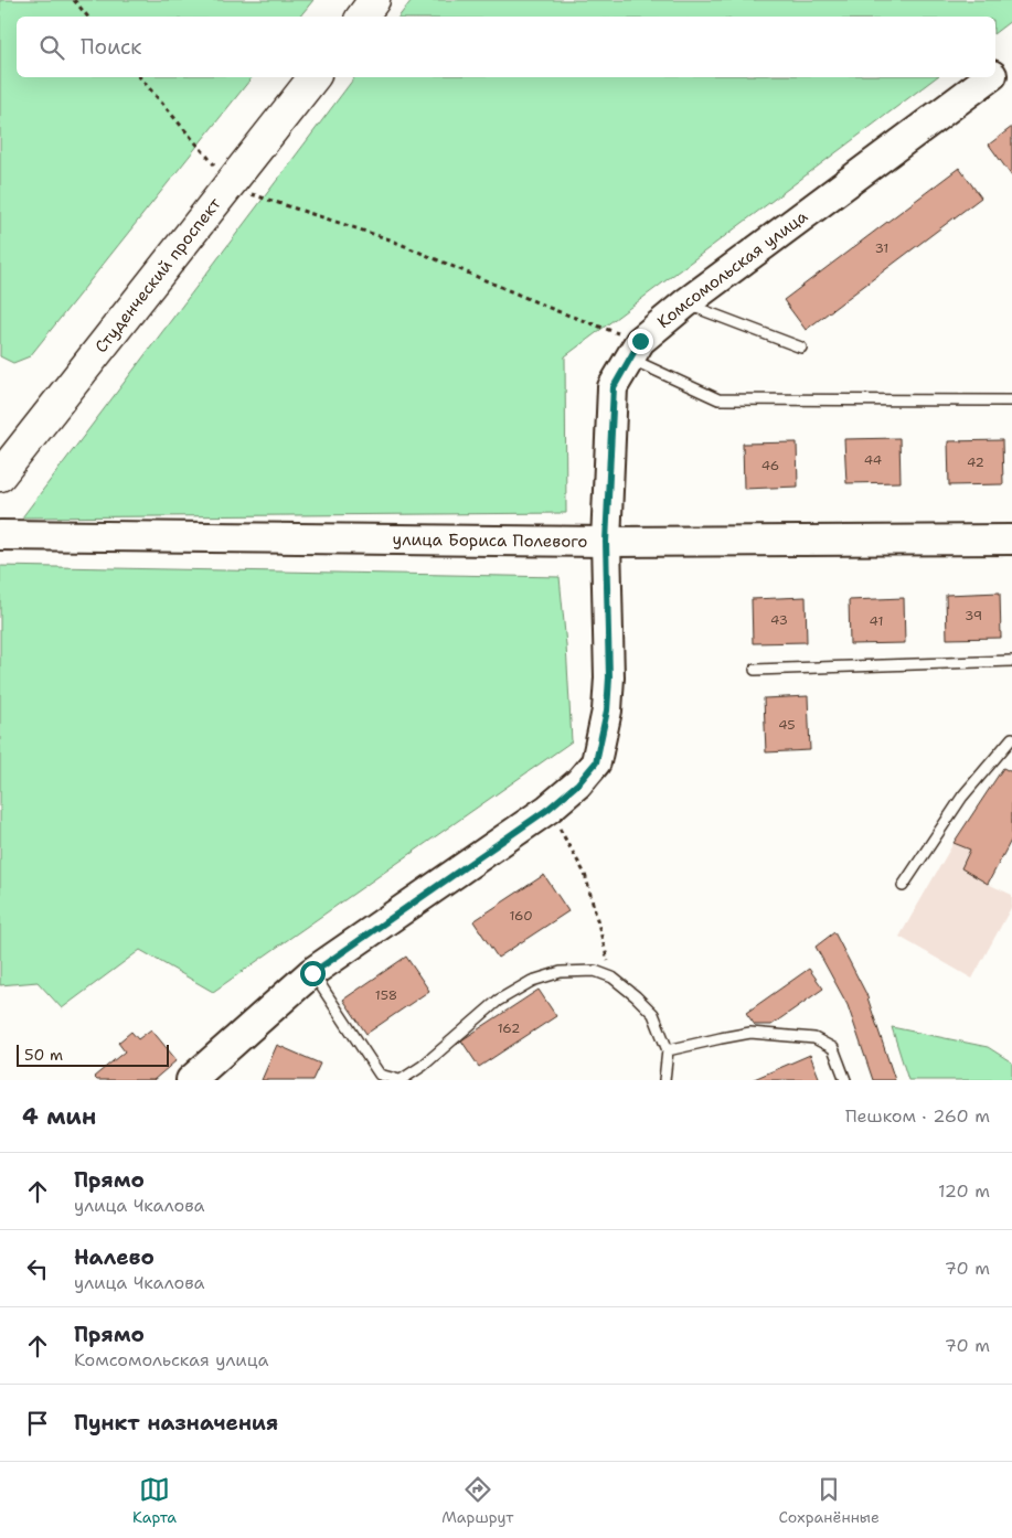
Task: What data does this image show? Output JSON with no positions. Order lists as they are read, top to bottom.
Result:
{
  "streets": {
    "highway": ["Студенческий проспект"],
    "main road": ["Комсомольская улица", "улица Бориса Полевого"]
  },
  "crossings": [
    ["Комсомольская улица", "улица Бориса Полевого"]
  ],
  "house_numbers": [
    "31",
    "44",
    "42",
    "46",
    "39",
    "43",
    "41",
    "45",
    "160",
    "158",
    "162"
  ],
  "scale_bar": "50 m",
  "page": {
    "search": "Поиск",
    "scale": "50 m",
    "heading": ["4 мин", "Пешком · 260 m"],
    "list": [
      ["Прямо", "улица Чкалова", "120 m"],
      ["Налево", "улица Чкалова", "70 m"],
      ["Прямо", "Комсомольская улица", "70 m"],
      "Пункт назначения"
    ],
    "nav": ["Карта", "Маршрут", "Сохранённые"]
  }
}
